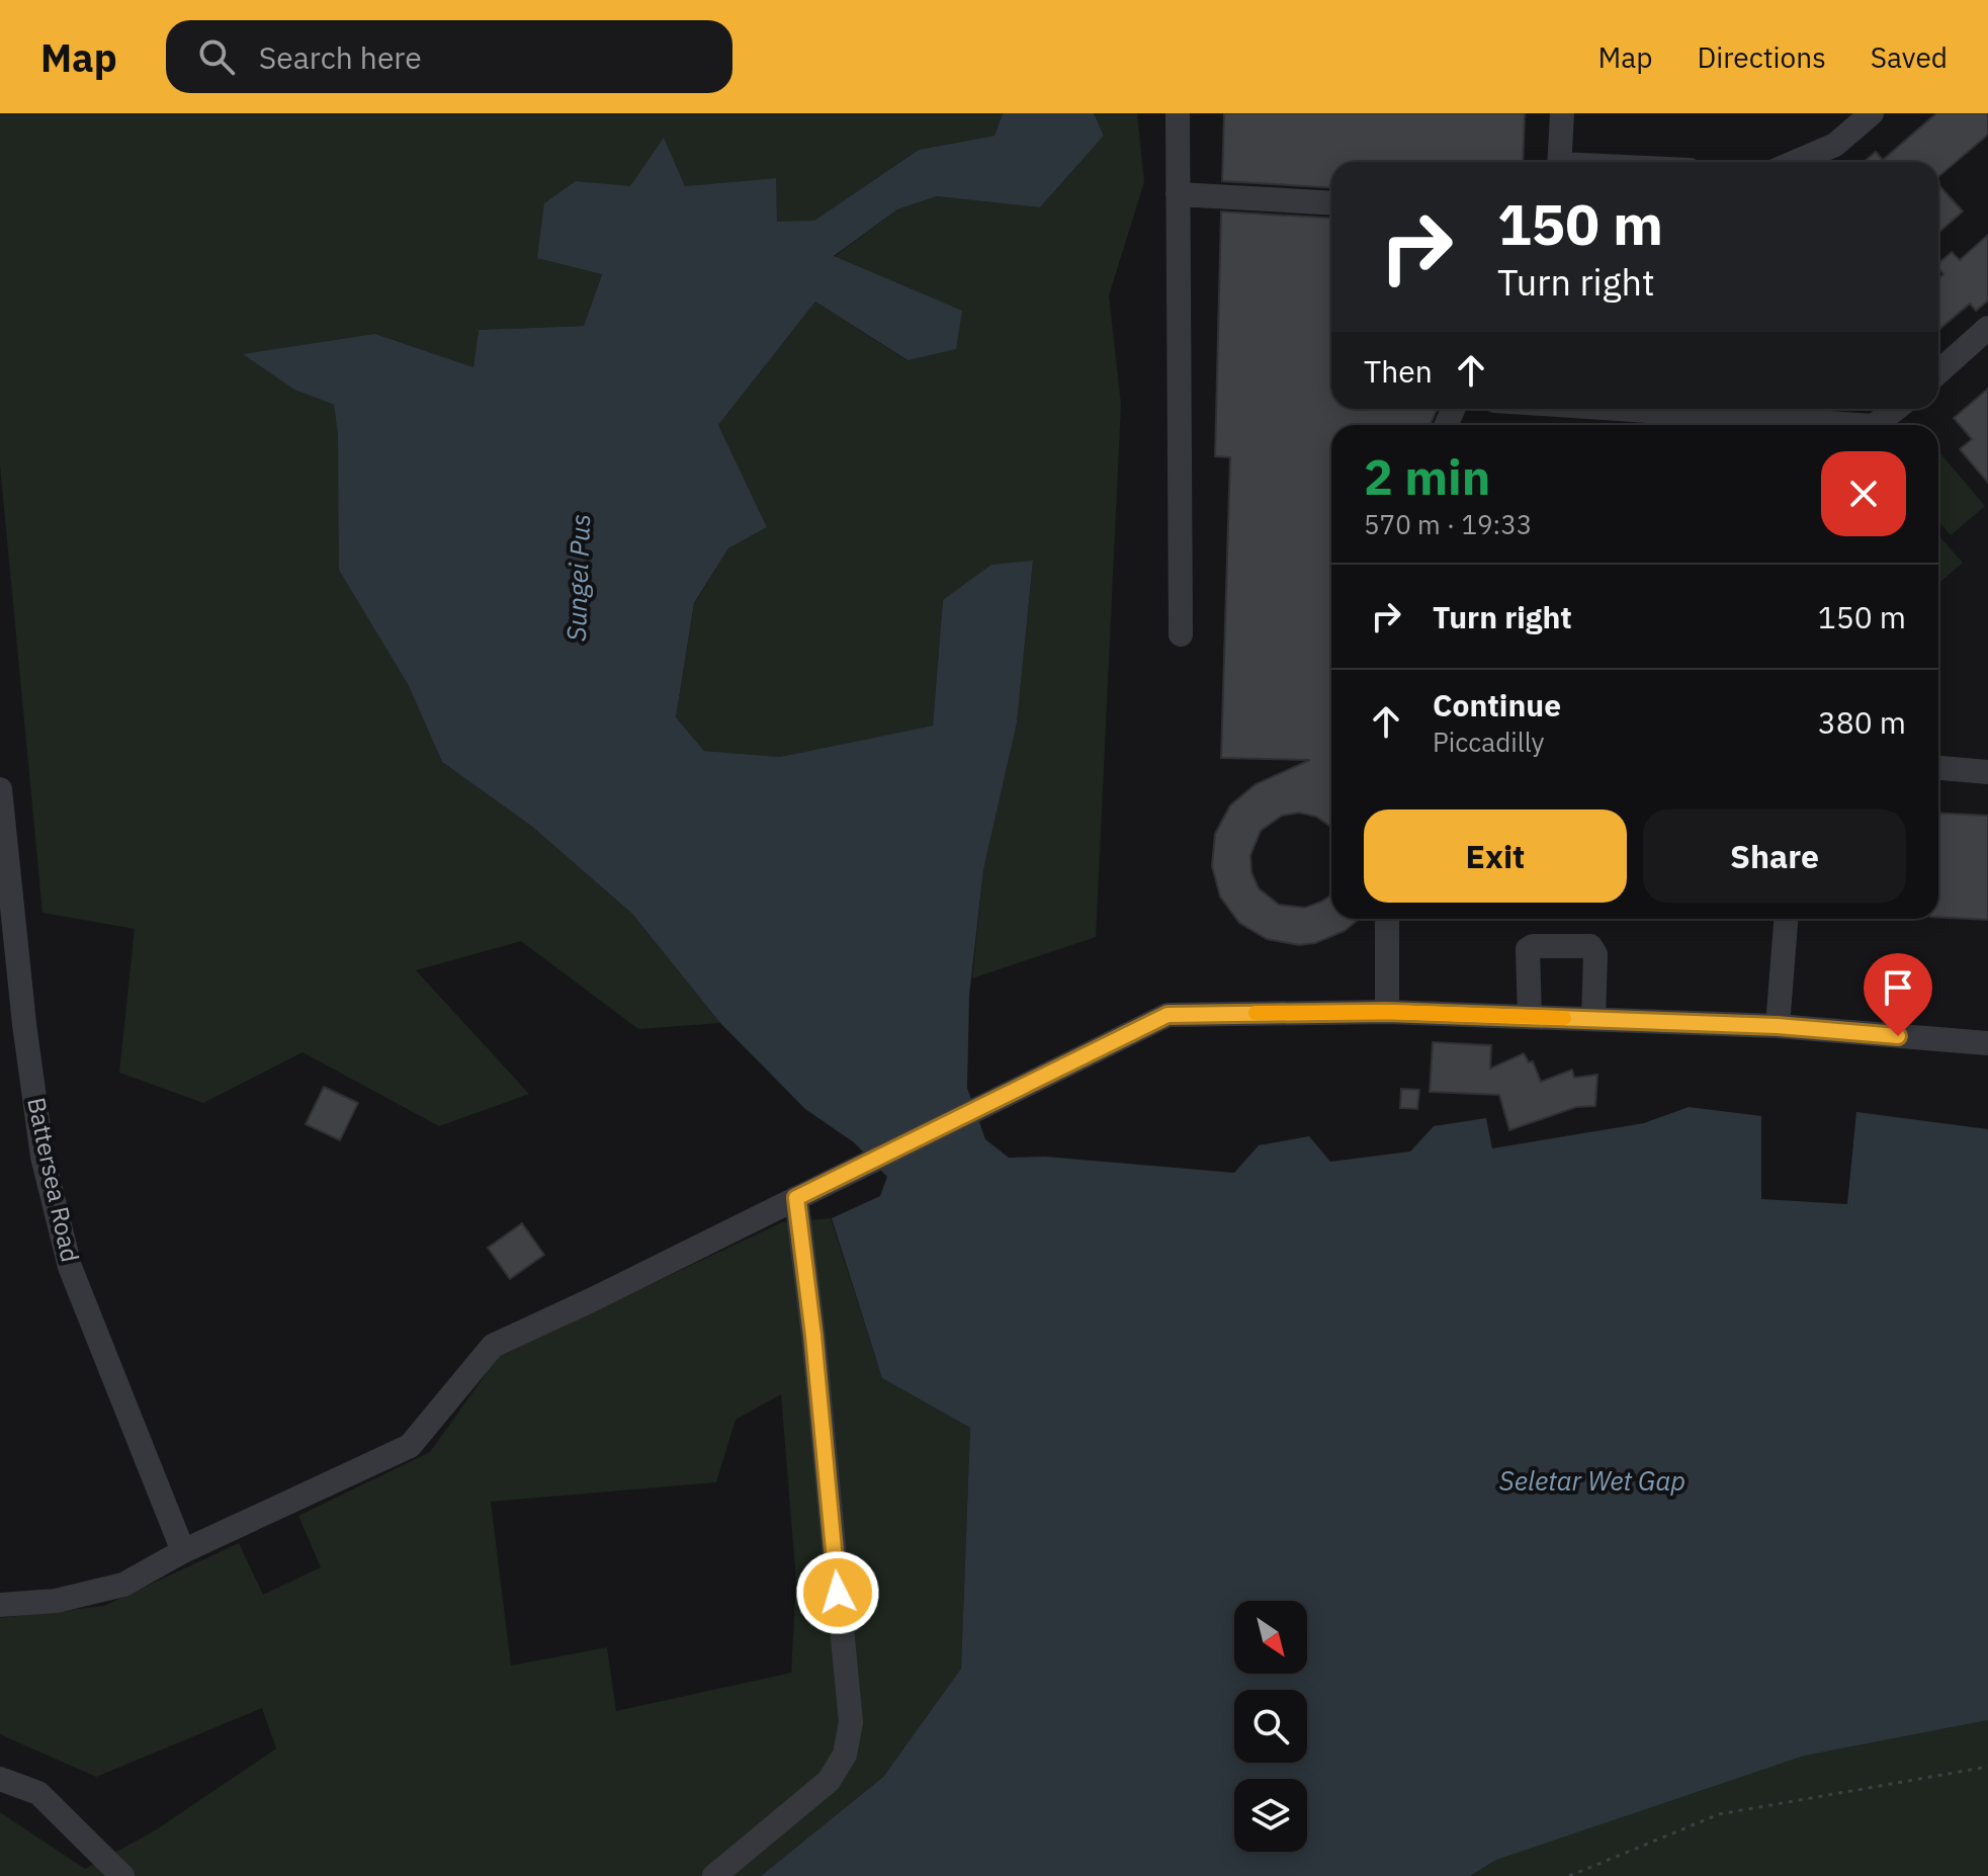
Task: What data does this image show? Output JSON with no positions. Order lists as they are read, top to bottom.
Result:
{
  "streets": {
    "lane": ["Battersea Road"]
  },
  "water": ["Sungei Pus", "Seletar Wet Gap"],
  "north": "bottom right",
  "page": {
    "header": "Map",
    "search": "Search here",
    "nav": ["Map", "Directions", "Saved"],
    "turn": ["150 m", "Turn right"],
    "then": "Then",
    "heading": ["2 min", "570 m · 19:33"],
    "list": [
      {
        "name": "Turn right",
        "value": "150 m"
      },
      {
        "name": "Continue",
        "note": "Piccadilly",
        "value": "380 m"
      }
    ],
    "buttons": ["Exit", "Share"]
  }
}
